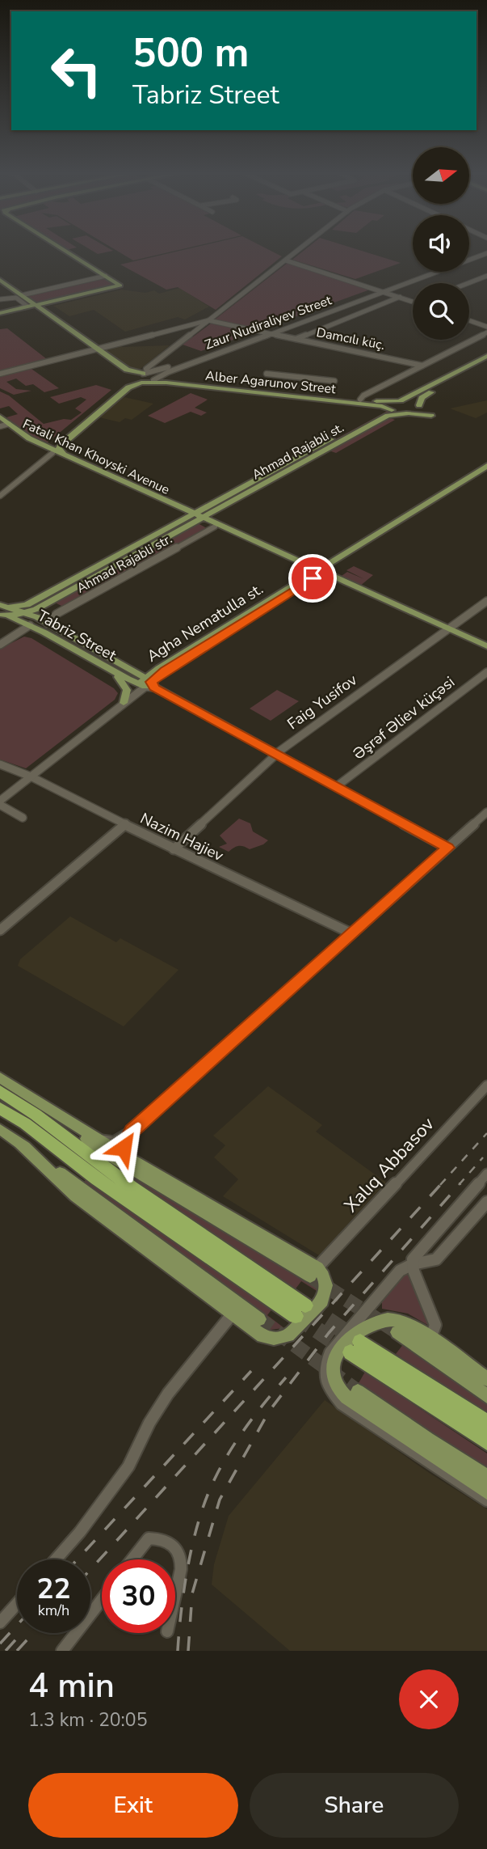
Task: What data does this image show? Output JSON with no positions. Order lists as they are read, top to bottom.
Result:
{
  "streets": {
    "main road": [
      "Alber Agarunov Street",
      "Ahmad Rajabli st.",
      "Fatali Khan Khoyski Avenue",
      "Agha Nematulla st.",
      "Tabriz Street"
    ],
    "street": [
      "Zaur Nudiraliyev Street",
      "Damcılı küç.",
      "Ahmad Rajabli str.",
      "Faig Yusifov",
      "Əşrəf Əliev küçəsi",
      "Nazim Hajiev",
      "Xalıq Abbasov"
    ]
  },
  "crossings": [
    ["Zaur Nudiraliyev Street", "Damcılı küç."],
    ["Zaur Nudiraliyev Street", "Alber Agarunov Street"],
    ["Alber Agarunov Street", "Ahmad Rajabli st."],
    ["Ahmad Rajabli st.", "Fatali Khan Khoyski Avenue"],
    ["Ahmad Rajabli st.", "Ahmad Rajabli str."],
    ["Ahmad Rajabli st.", "Tabriz Street"],
    ["Fatali Khan Khoyski Avenue", "Ahmad Rajabli str."],
    ["Fatali Khan Khoyski Avenue", "Agha Nematulla st."],
    ["Fatali Khan Khoyski Avenue", "Faig Yusifov"],
    ["Ahmad Rajabli str.", "Tabriz Street"],
    ["Agha Nematulla st.", "Tabriz Street"],
    ["Tabriz Street", "Faig Yusifov"],
    ["Tabriz Street", "Əşrəf Əliev küçəsi"],
    ["Faig Yusifov", "Nazim Hajiev"]
  ],
  "north": "right",
  "page": {
    "turn": ["500 m", "Tabriz Street"],
    "speed": "22 km/h",
    "limit": "30",
    "heading": ["4 min", "1.3 km · 20:05"],
    "buttons": ["Exit", "Share"]
  }
}
